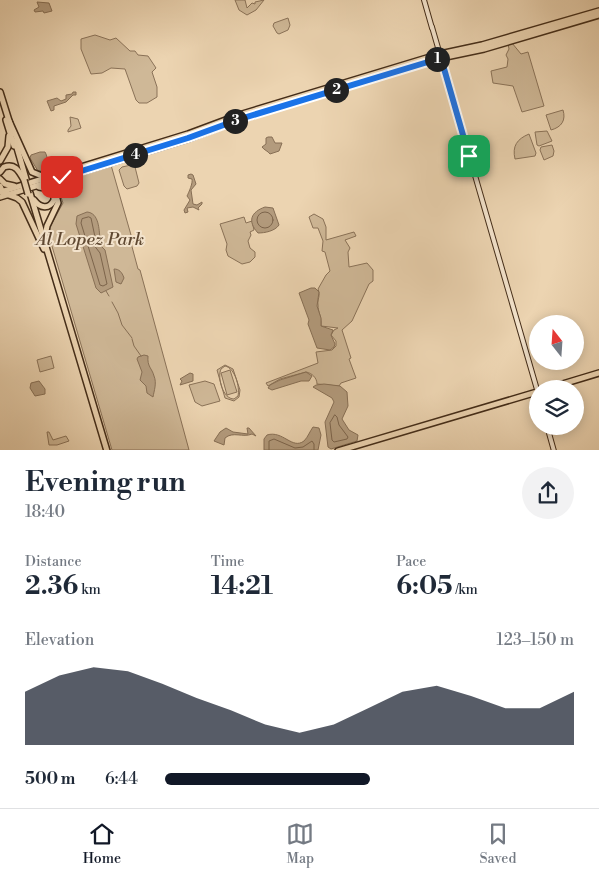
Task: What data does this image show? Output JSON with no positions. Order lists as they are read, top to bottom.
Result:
{
  "parks": ["Al Lopez Park"],
  "north": "top",
  "page": {
    "pins": [
      "1",
      "2",
      "3",
      "4"
    ],
    "heading": ["Evening run", "18:40"],
    "stats": [
      ["Distance", "2.36 km"],
      ["Time", "14:21"],
      ["Pace", "6:05 /km"]
    ],
    "chart": ["Elevation", "123–150 m"],
    "list": [
      {
        "name": "500 m",
        "note": "6:44"
      }
    ],
    "tabs": ["Home", "Map", "Saved"]
  }
}
